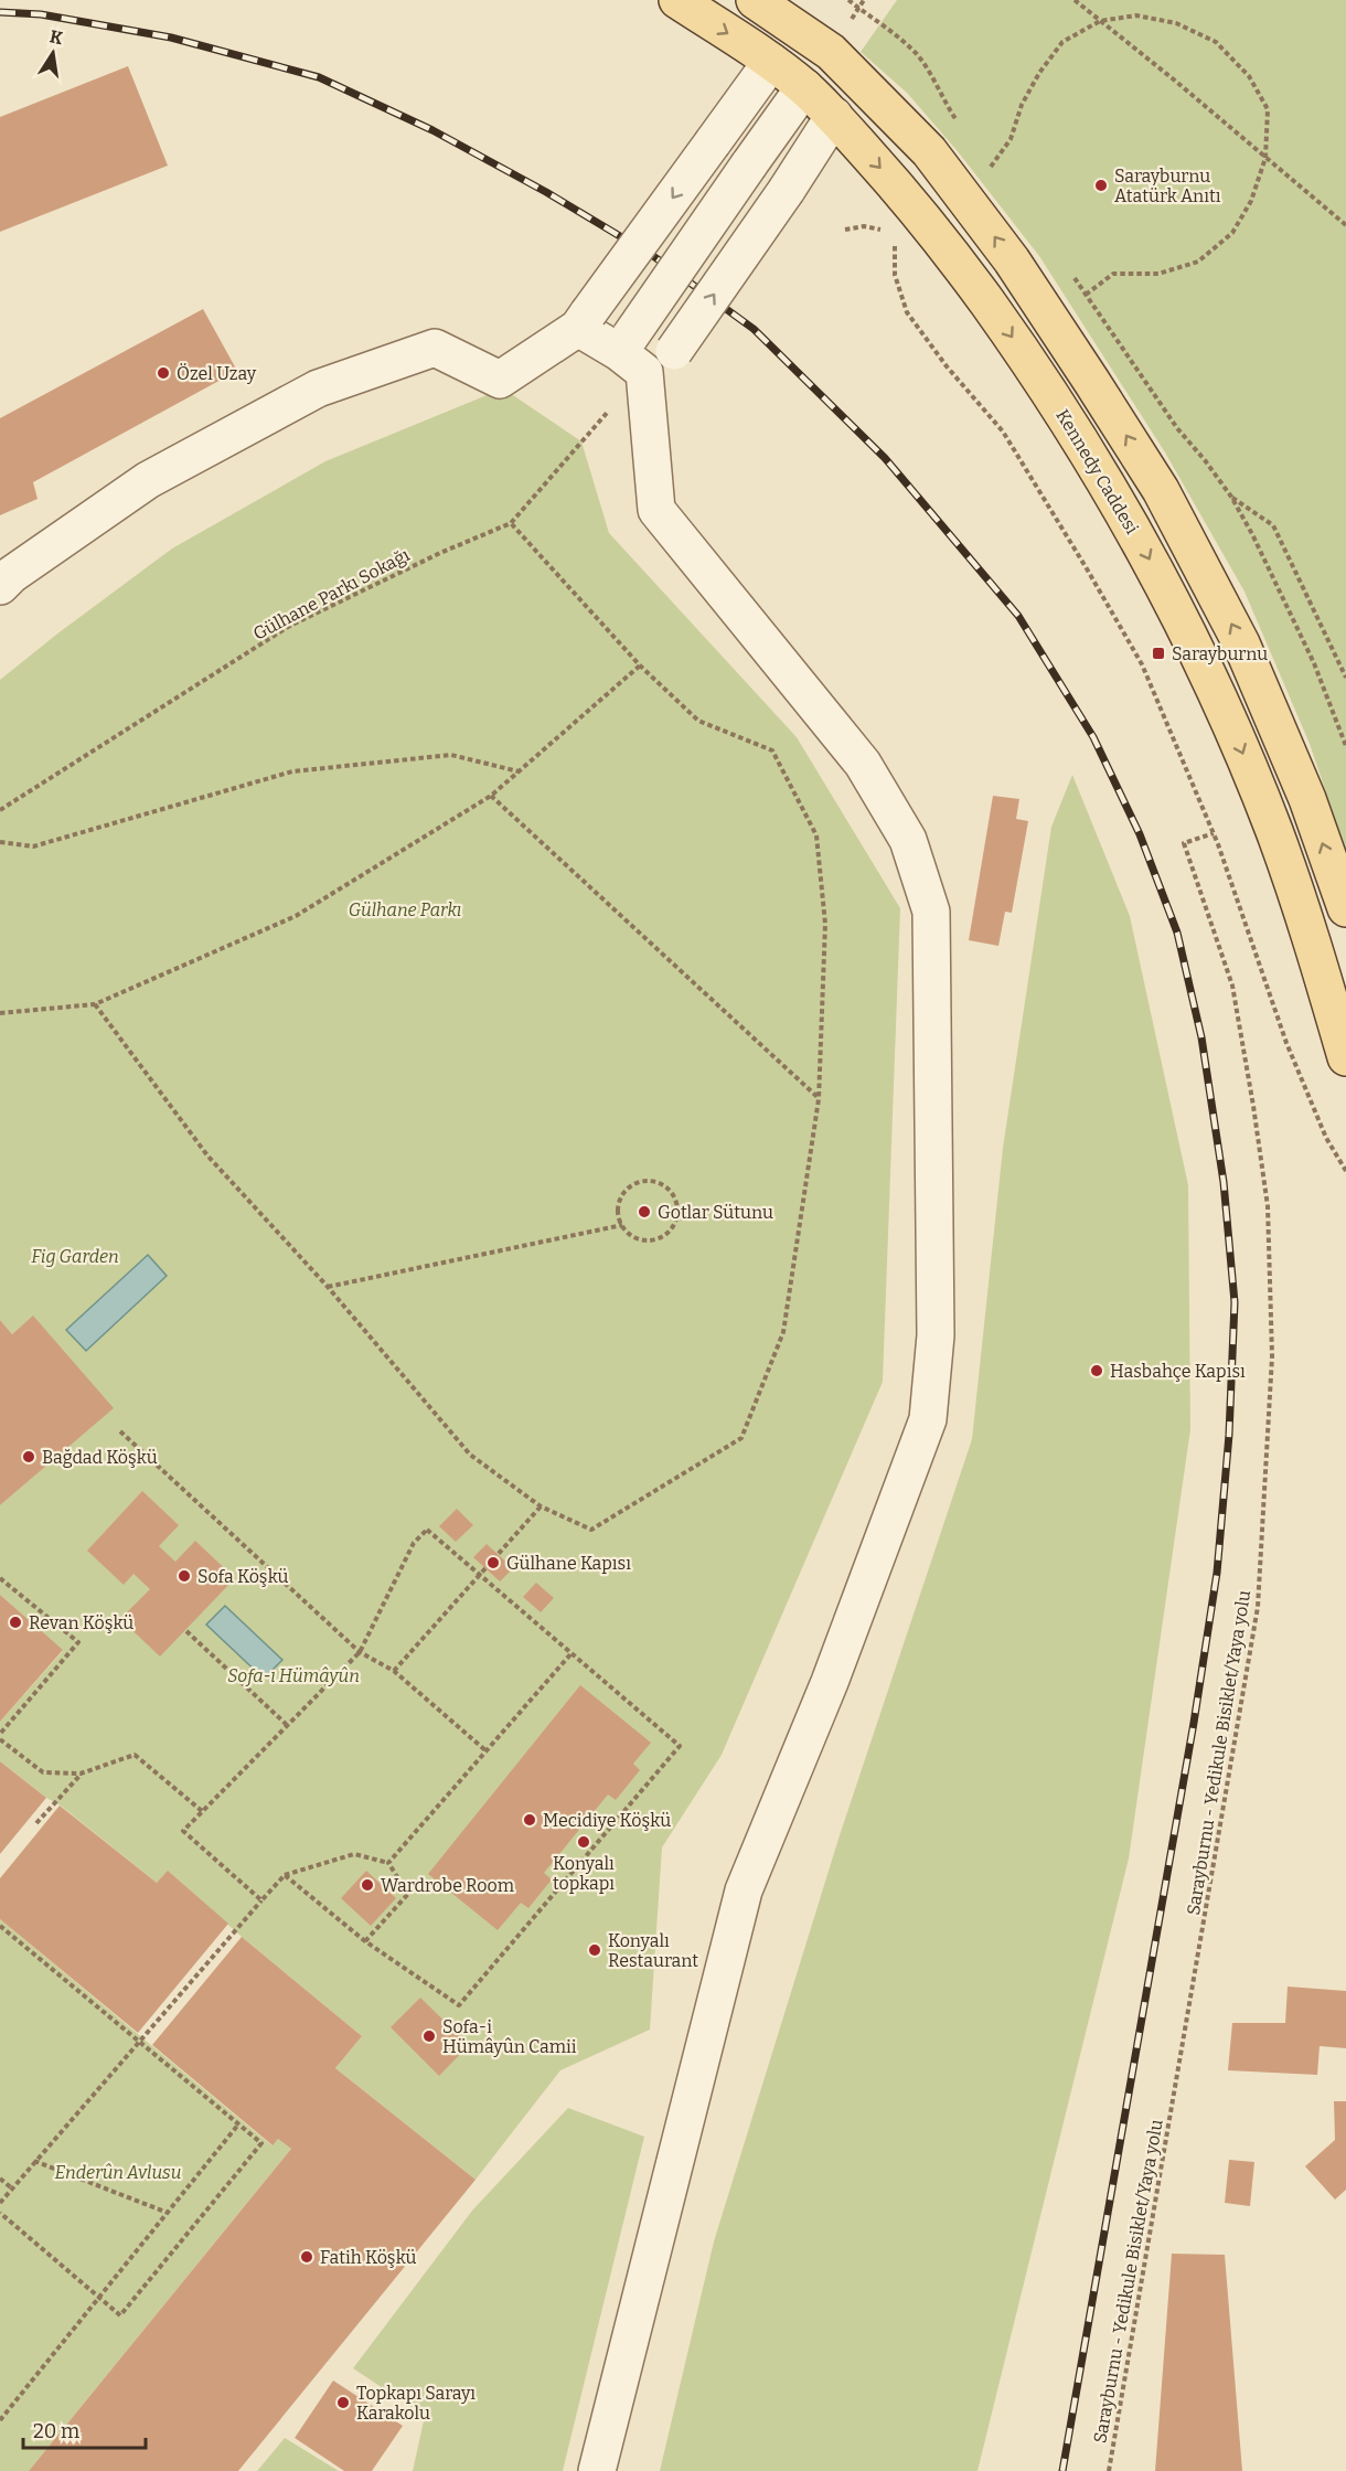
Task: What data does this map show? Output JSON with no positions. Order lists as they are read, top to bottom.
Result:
{
  "streets": {
    "main road": ["Kennedy Caddesi"],
    "path": ["Gülhane Parkı Sokağı", "Sarayburnu - Yedikule Bisiklet/Yaya yolu"]
  },
  "parks": [
    "Gülhane Parkı",
    "Fig Garden",
    "Sofa-ı Hümâyûn",
    "Enderûn Avlusu"
  ],
  "places": {
    "other": [
      "Sarayburnu Atatürk Anıtı",
      "Özel Uzay",
      "Gotlar Sütunu",
      "Hasbahçe Kapısı",
      "Bağdad Köşkü",
      "Gülhane Kapısı",
      "Sofa Köşkü",
      "Revan Köşkü",
      "Mecidiye Köşkü",
      "Konyalı topkapı",
      "Wardrobe Room",
      "Konyalı Restaurant",
      "Sofa-i Hümâyûn Camii",
      "Fatih Köşkü",
      "Topkapı Sarayı Karakolu"
    ],
    "transit": ["Sarayburnu"]
  },
  "scale_bar": "20 m",
  "north": "top"
}
